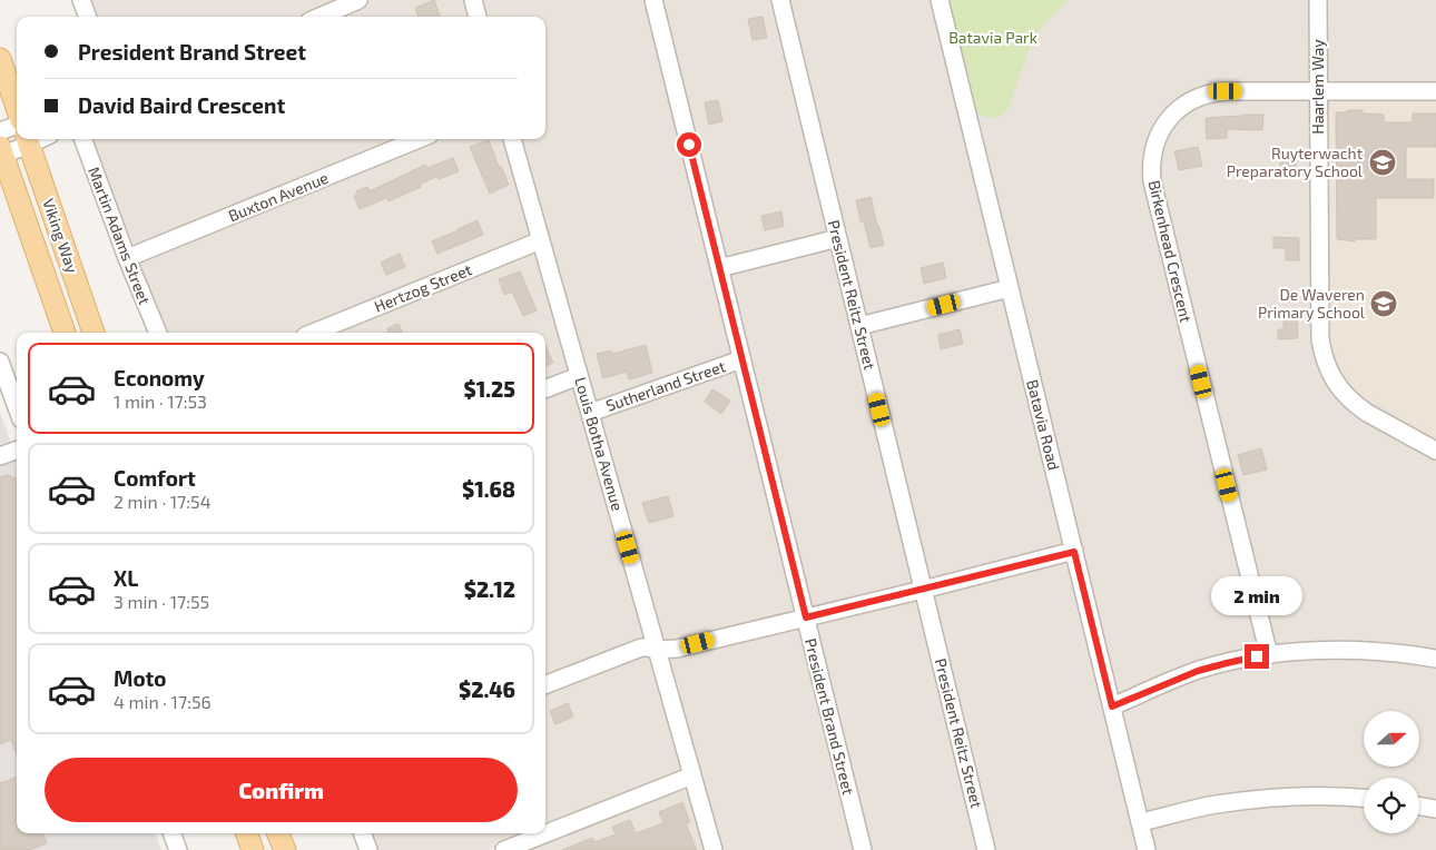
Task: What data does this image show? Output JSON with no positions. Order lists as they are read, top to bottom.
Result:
{
  "streets": {
    "main road": ["Viking Way"],
    "street": [
      "Haarlem Way",
      "Buxton Avenue",
      "Martin Adams Street",
      "Birkenhead Crescent",
      "Hertzog Street",
      "President Reitz Street",
      "Sutherland Street",
      "Batavia Road",
      "Louis Botha Avenue",
      "President Brand Street"
    ]
  },
  "crossings": [
    ["Haarlem Way", "Birkenhead Crescent"],
    ["Buxton Avenue", "Martin Adams Street"],
    ["Hertzog Street", "Louis Botha Avenue"],
    ["Sutherland Street", "Louis Botha Avenue"],
    ["Sutherland Street", "President Brand Street"]
  ],
  "parks": ["Batavia Park"],
  "places": {
    "school or university": ["Ruyterwacht Preparatory School", "De Waveren Primary School"]
  },
  "north": "right",
  "page": {
    "banner": ["President Brand Street", "David Baird Crescent"],
    "list": [
      {
        "name": "Economy",
        "note": "1 min · 17:53",
        "value": "$1.25"
      },
      {
        "name": "Comfort",
        "note": "2 min · 17:54",
        "value": "$1.68"
      },
      {
        "name": "XL",
        "note": "3 min · 17:55",
        "value": "$2.12"
      },
      {
        "name": "Moto",
        "note": "4 min · 17:56",
        "value": "$2.46"
      }
    ],
    "bubble": "2 min",
    "buttons": "Confirm"
  }
}
